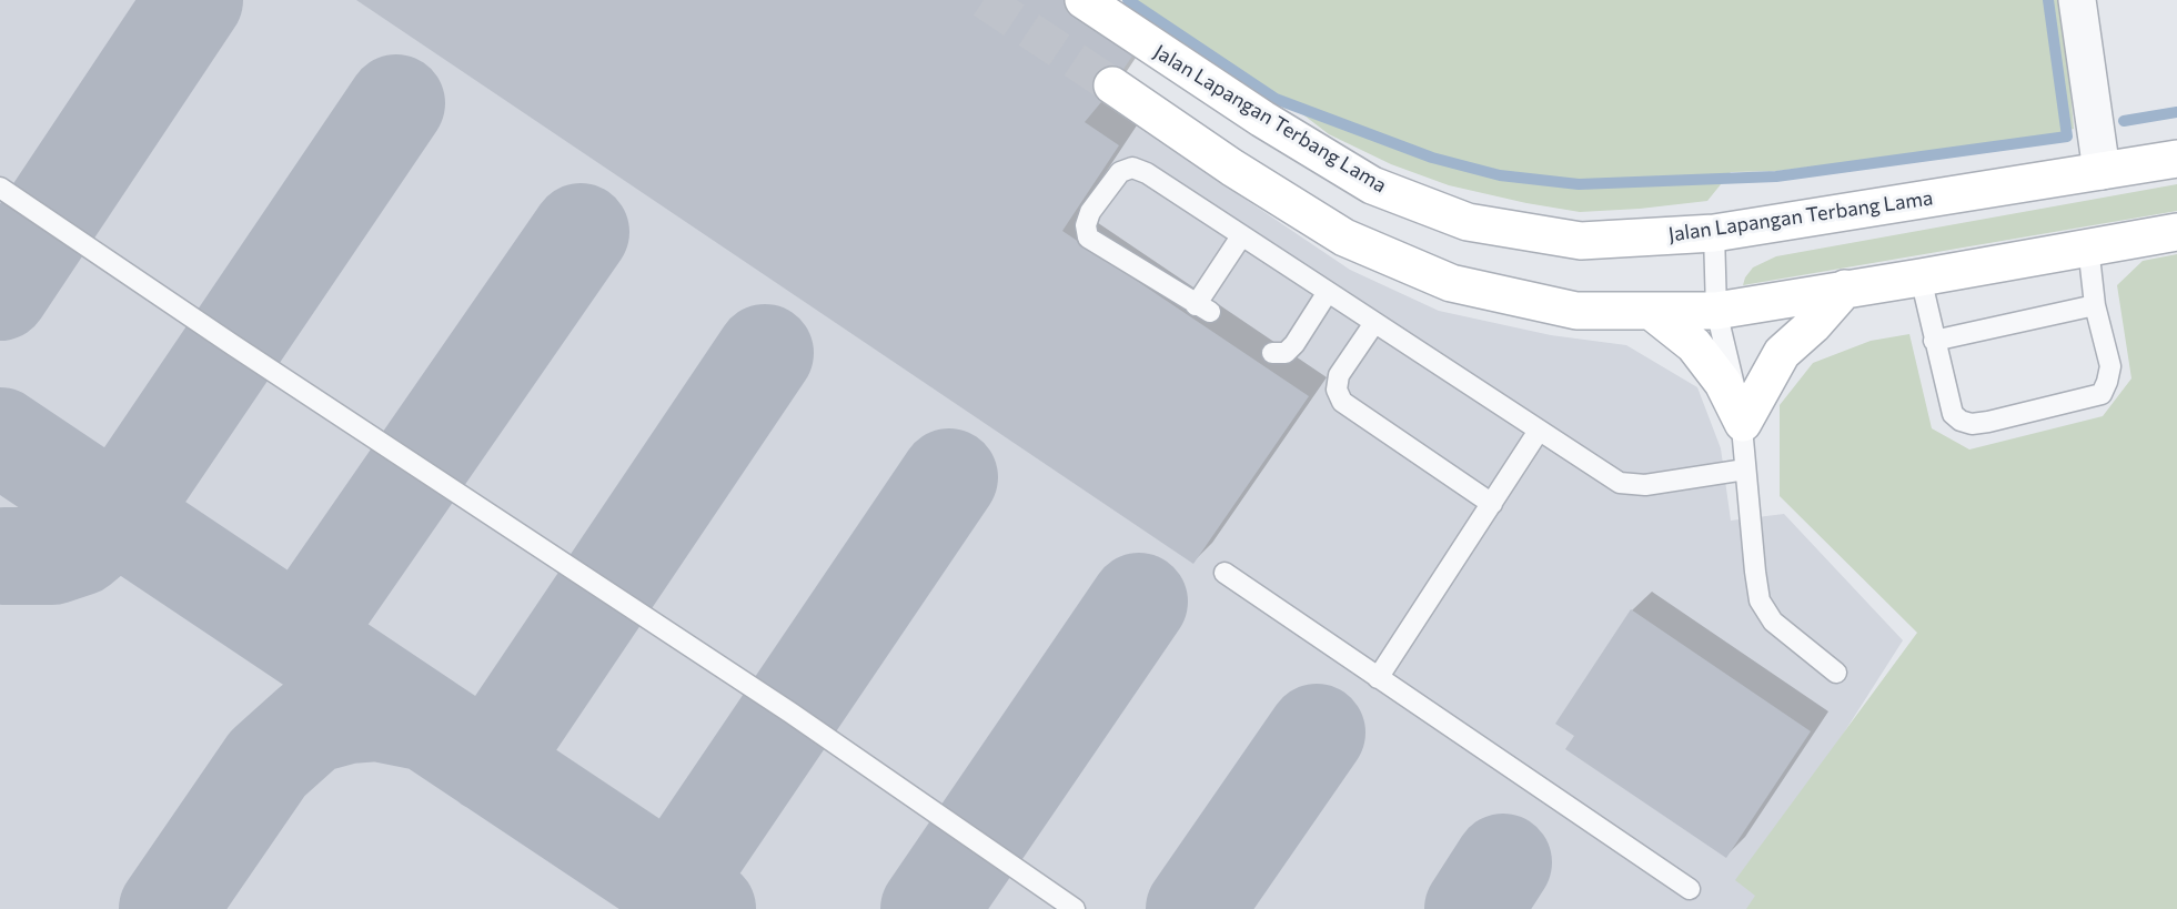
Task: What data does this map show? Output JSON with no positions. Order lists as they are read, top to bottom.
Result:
{
  "streets": {
    "main road": ["Jalan Lapangan Terbang Lama"]
  }
}
